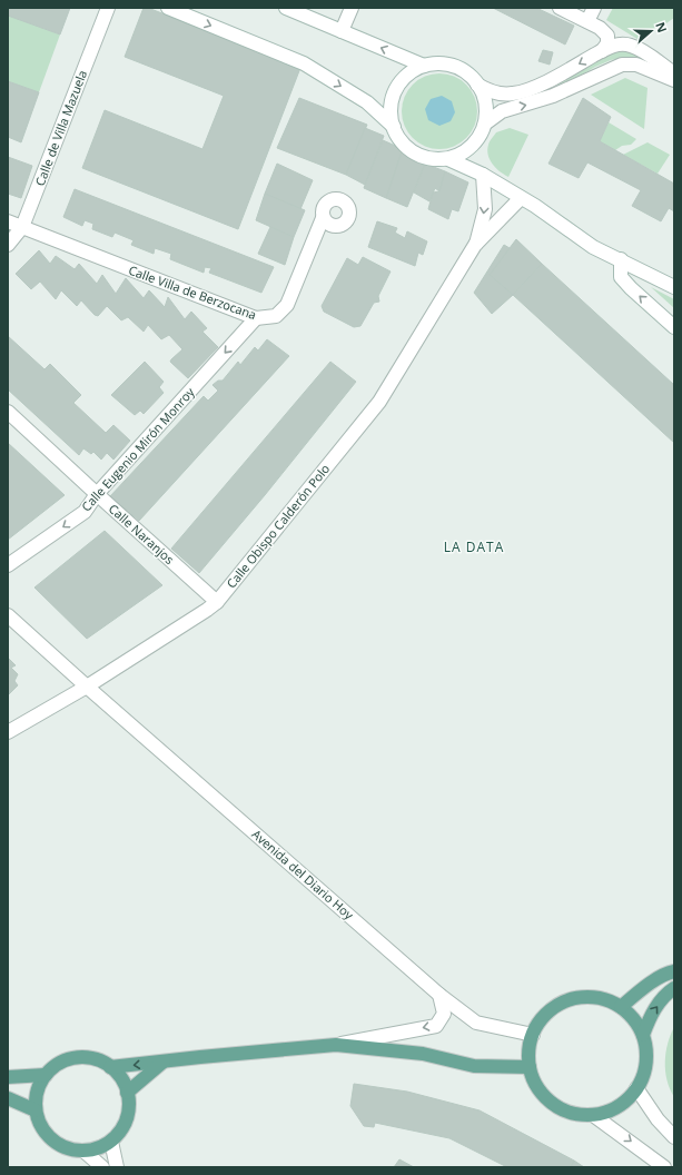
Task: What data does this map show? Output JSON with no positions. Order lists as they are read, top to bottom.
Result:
{
  "streets": {
    "street": [
      "Calle de Villa Mazuela",
      "Calle Villa de Berzocana",
      "Calle Eugenio Mirón Monroy",
      "Calle Obispo Calderón Polo",
      "Calle Naranjos",
      "Avenida del Diario Hoy"
    ]
  },
  "crossings": [
    ["Calle de Villa Mazuela", "Calle Villa de Berzocana"],
    ["Calle Villa de Berzocana", "Calle Eugenio Mirón Monroy"],
    ["Calle Eugenio Mirón Monroy", "Calle Naranjos"],
    ["Calle Obispo Calderón Polo", "Calle Naranjos"],
    ["Calle Obispo Calderón Polo", "Avenida del Diario Hoy"]
  ],
  "one_way": ["Calle Eugenio Mirón Monroy"],
  "districts": ["LA DATA"],
  "north": "right"
}
